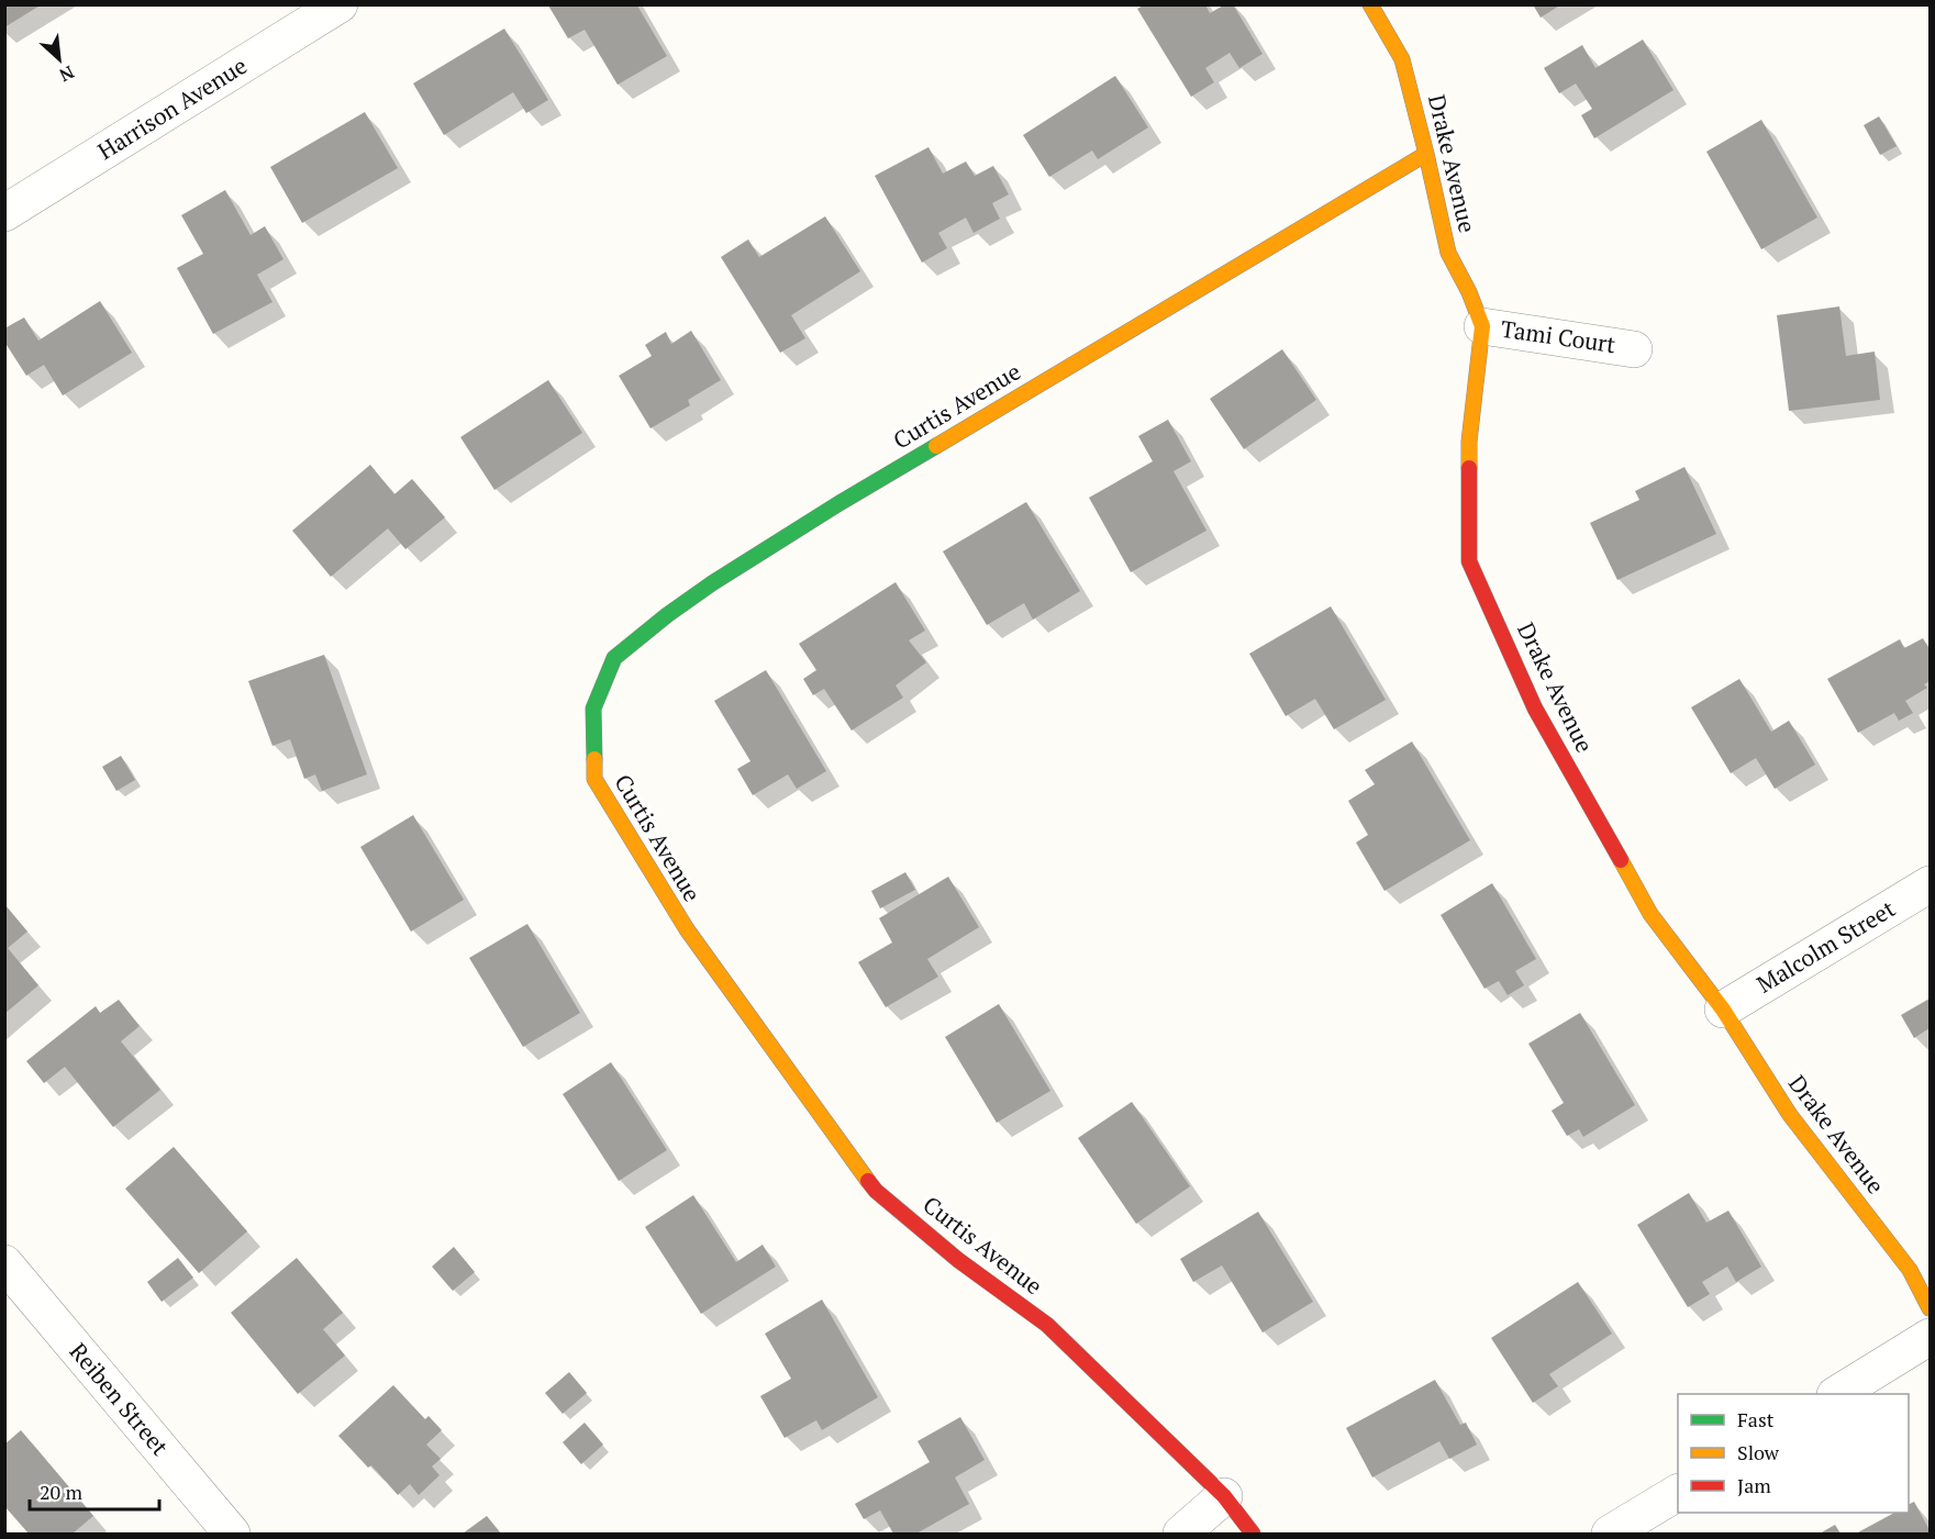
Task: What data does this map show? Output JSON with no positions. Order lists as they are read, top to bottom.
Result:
{
  "streets": {
    "street": [
      "Harrison Avenue",
      "Drake Avenue",
      "Tami Court",
      "Curtis Avenue",
      "Malcolm Street",
      "Reiben Street"
    ]
  },
  "crossings": [
    ["Drake Avenue", "Tami Court"],
    ["Drake Avenue", "Curtis Avenue"],
    ["Drake Avenue", "Malcolm Street"]
  ],
  "legend": ["Fast", "Slow", "Jam"],
  "scale_bar": "20 m",
  "north": "bottom right"
}
